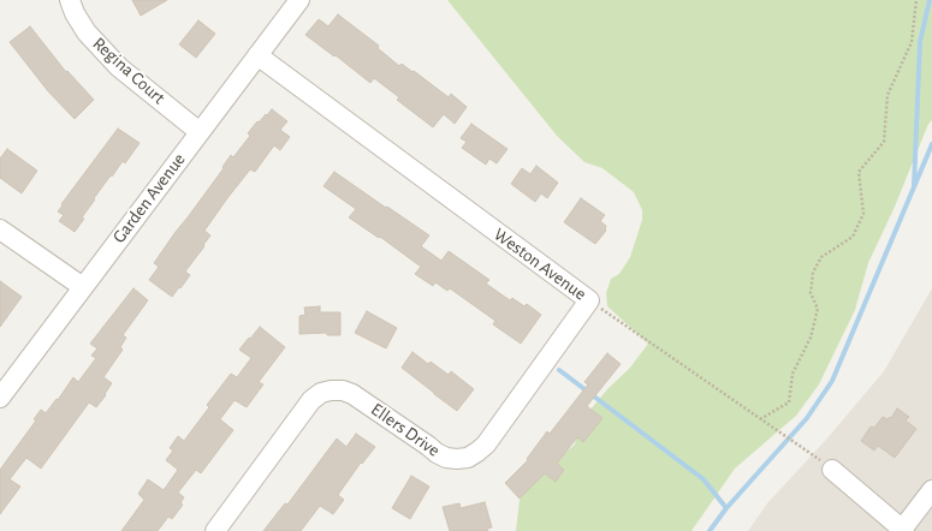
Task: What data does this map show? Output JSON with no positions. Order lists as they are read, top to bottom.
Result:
{
  "streets": {
    "street": [
      "Regina Court",
      "Garden Avenue",
      "Weston Avenue",
      "Ellers Drive"
    ]
  },
  "crossings": [
    ["Regina Court", "Garden Avenue"],
    ["Garden Avenue", "Weston Avenue"],
    ["Weston Avenue", "Ellers Drive"]
  ]
}
